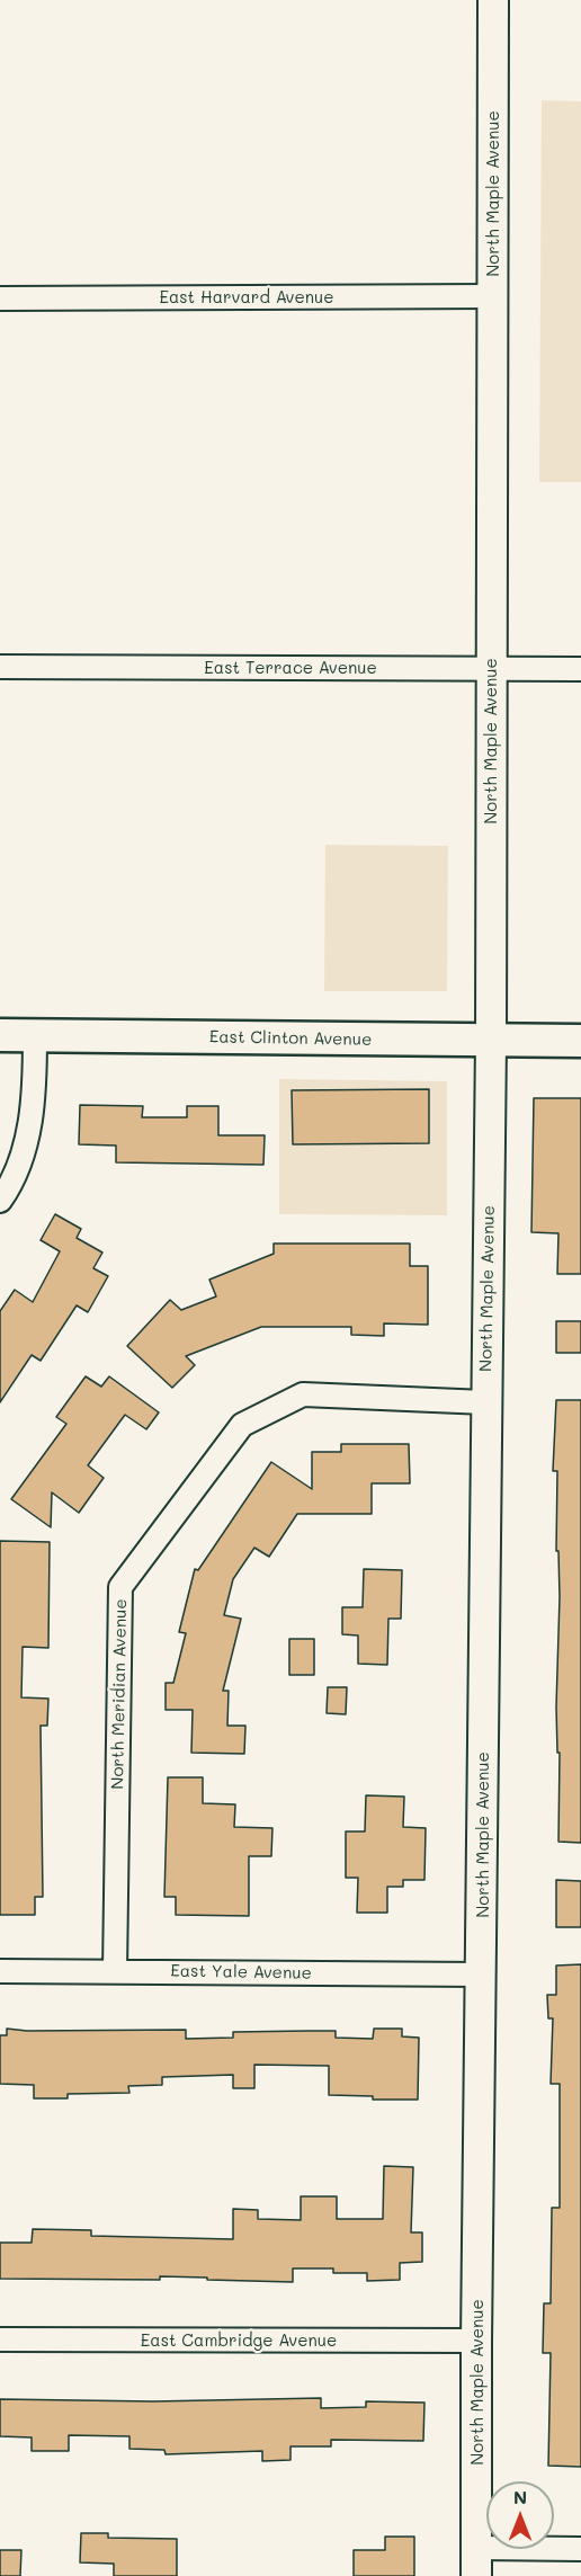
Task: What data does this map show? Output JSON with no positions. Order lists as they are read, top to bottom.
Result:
{
  "streets": {
    "main road": ["East Clinton Avenue"],
    "street": [
      "North Maple Avenue",
      "East Harvard Avenue",
      "East Terrace Avenue",
      "North Meridian Avenue",
      "East Yale Avenue",
      "East Cambridge Avenue"
    ]
  },
  "crossings": [
    ["North Maple Avenue", "East Harvard Avenue"],
    ["North Maple Avenue", "East Terrace Avenue"],
    ["North Maple Avenue", "East Clinton Avenue"],
    ["North Maple Avenue", "North Meridian Avenue"],
    ["North Maple Avenue", "East Yale Avenue"],
    ["North Maple Avenue", "East Cambridge Avenue"],
    ["North Meridian Avenue", "East Yale Avenue"]
  ],
  "north": "top"
}
